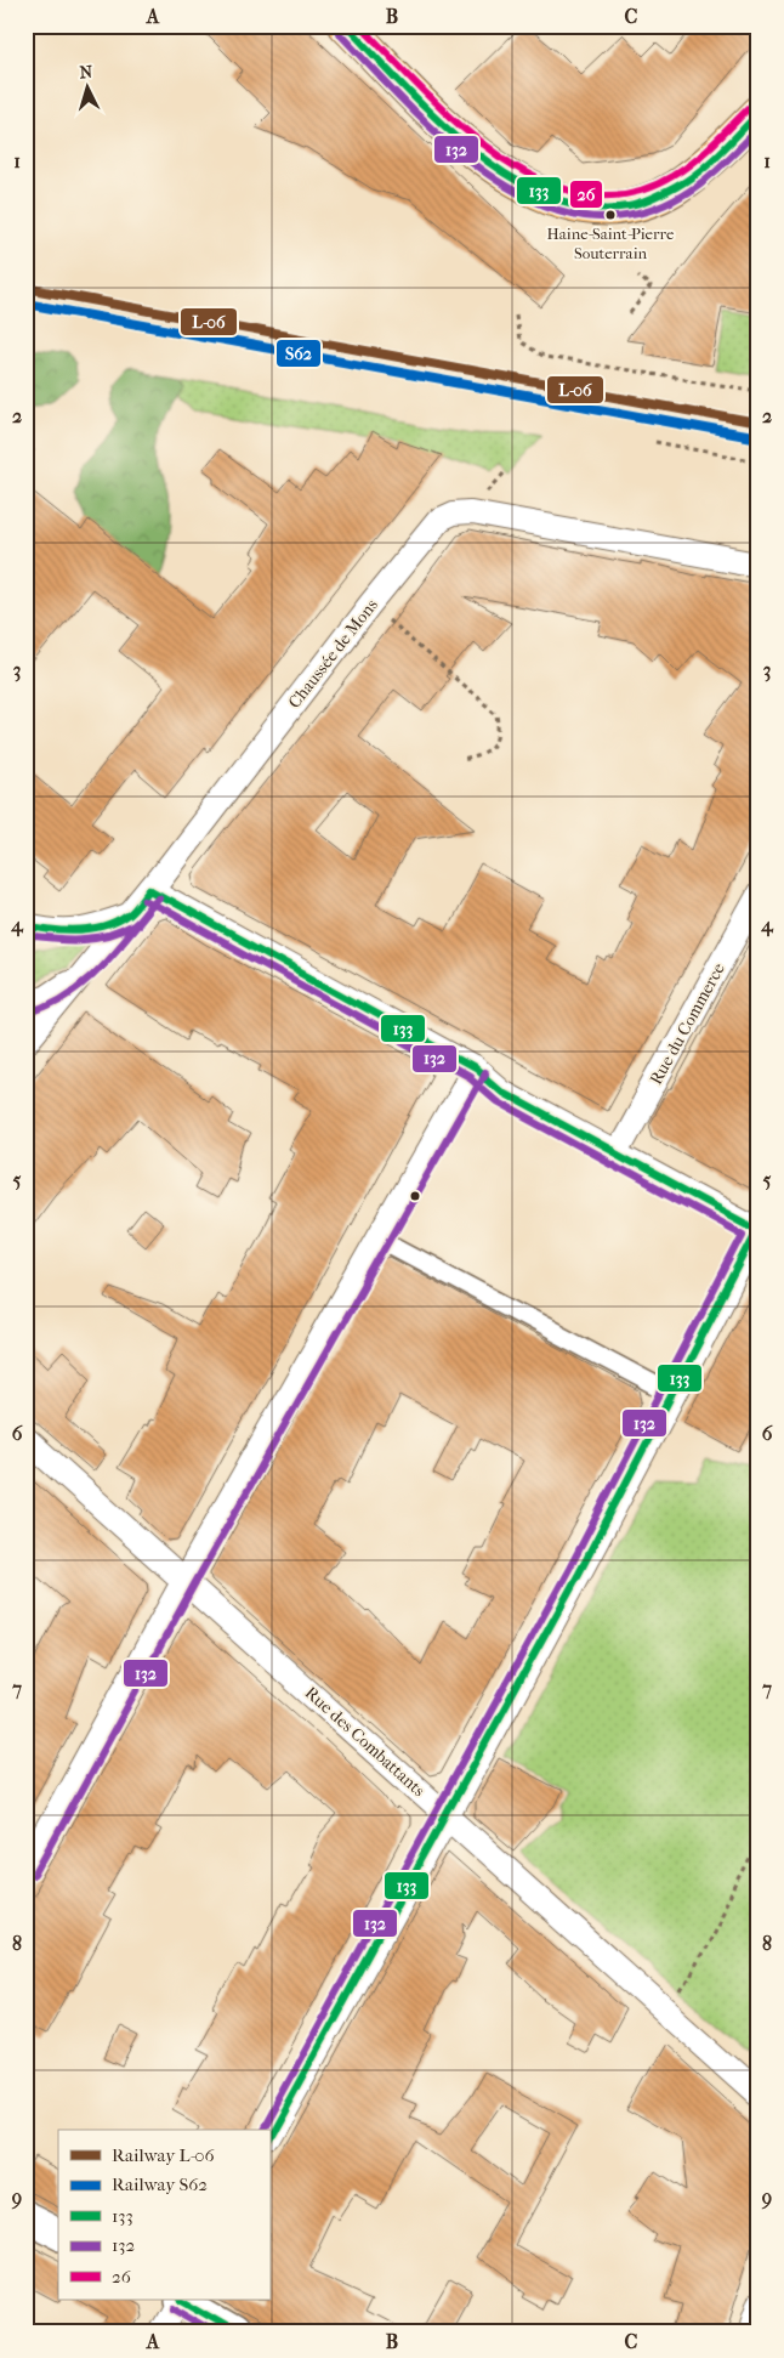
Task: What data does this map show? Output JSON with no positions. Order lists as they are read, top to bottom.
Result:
{
  "streets": {
    "street": ["Chaussée de Mons", "Rue du Commerce", "Rue des Combattants"]
  },
  "places": ["Haine-Saint-Pierre Souterrain"],
  "lines": [
    "transit line 133",
    "transit line 26",
    "transit line 132",
    "rail line L-06",
    "rail line S62"
  ],
  "legend": [
    "Railway L-06",
    "Railway S62",
    "133",
    "132",
    "26"
  ],
  "north": "top",
  "grid": {
    "columns": ["A", "B", "C"],
    "rows": [
      "1",
      "2",
      "3",
      "4",
      "5",
      "6",
      "7",
      "8",
      "9"
    ]
  }
}
